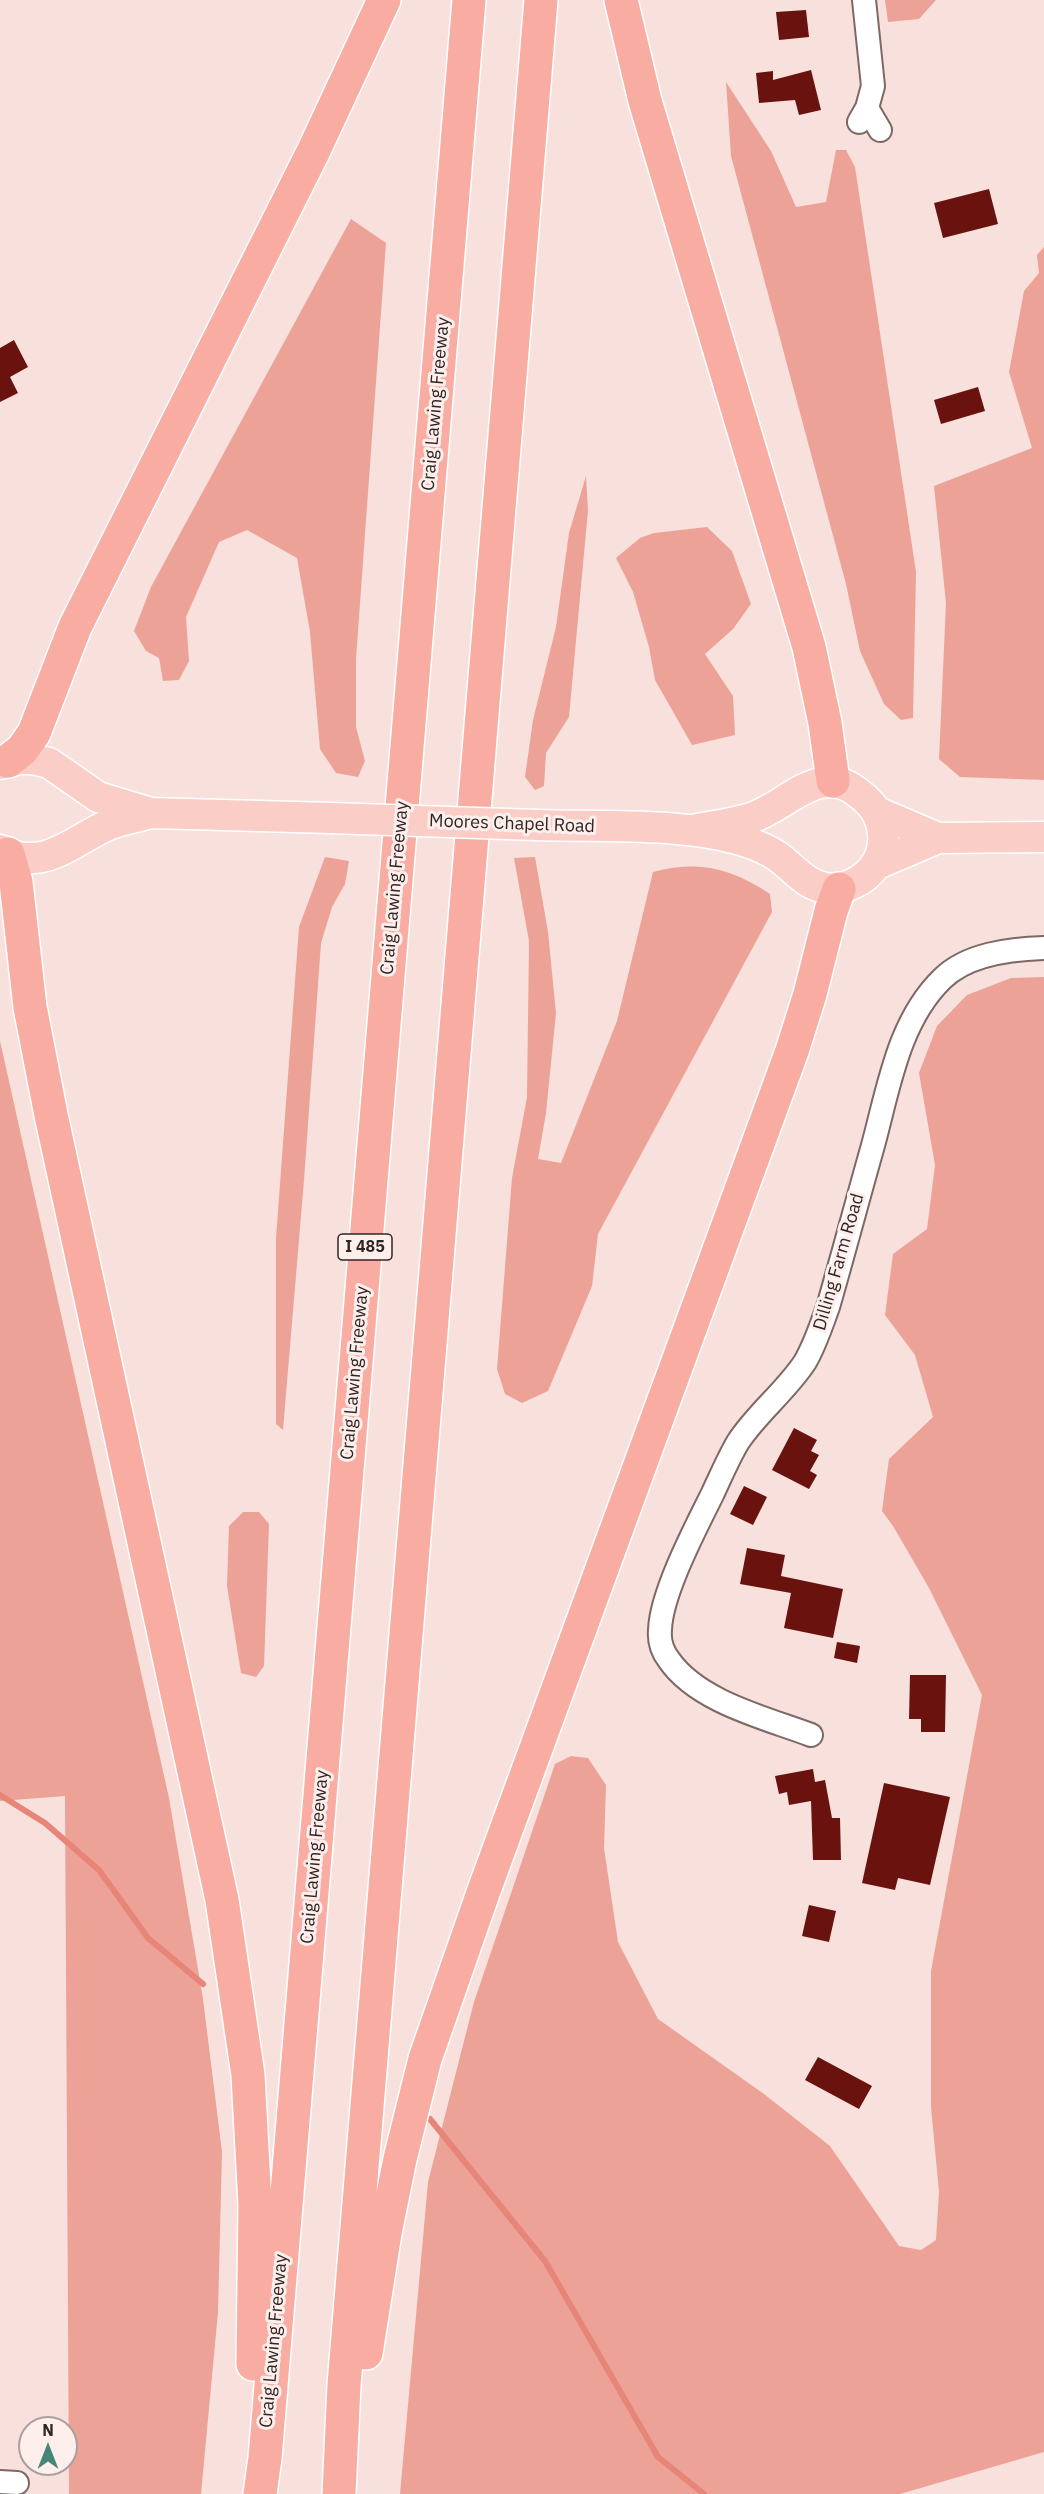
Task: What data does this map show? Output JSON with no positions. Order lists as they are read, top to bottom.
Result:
{
  "streets": {
    "highway": ["Craig Lawing Freeway", "I 485"],
    "main road": ["Moores Chapel Road"],
    "street": ["Dilling Farm Road"]
  },
  "north": "top"
}
